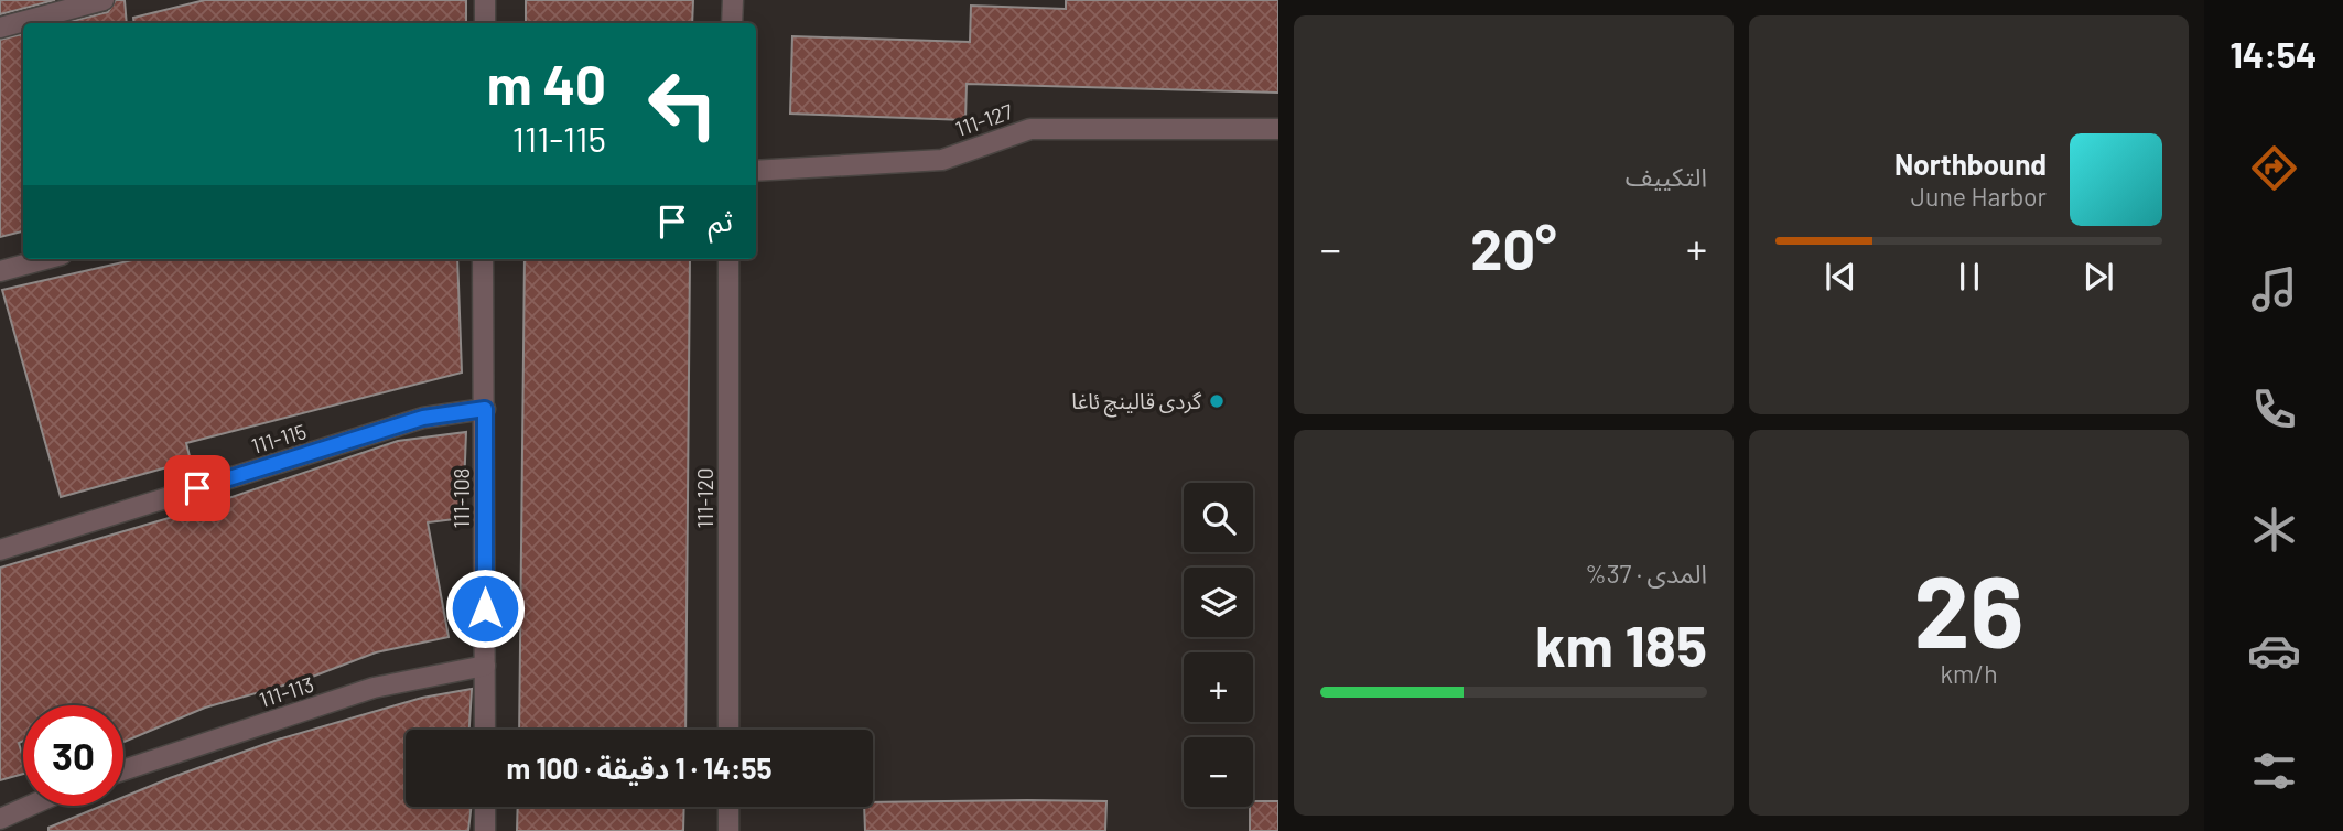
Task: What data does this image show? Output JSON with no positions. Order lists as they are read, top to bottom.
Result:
{
  "streets": {
    "street": [
      "111-127",
      "111-115",
      "111-108",
      "111-120",
      "111-113"
    ]
  },
  "crossings": [
    ["111-115", "111-108"],
    ["111-108", "111-113"]
  ],
  "places": ["گردی قالینچ ئاغا"],
  "page": {
    "tabs": "14:54",
    "tile": [
      "التكييف",
      ["26", "km/h"],
      ["المدى · 37%", "185 km"]
    ],
    "turn": ["40 m", "111-115"],
    "song": ["Northbound", "June Harbor"],
    "then": "ثم",
    "heat": ["−", "20°", "+"],
    "map_buttons": ["+", "−"],
    "limit": "30",
    "trip": "14:55 · 1 دقيقة · 100 m"
  }
}
